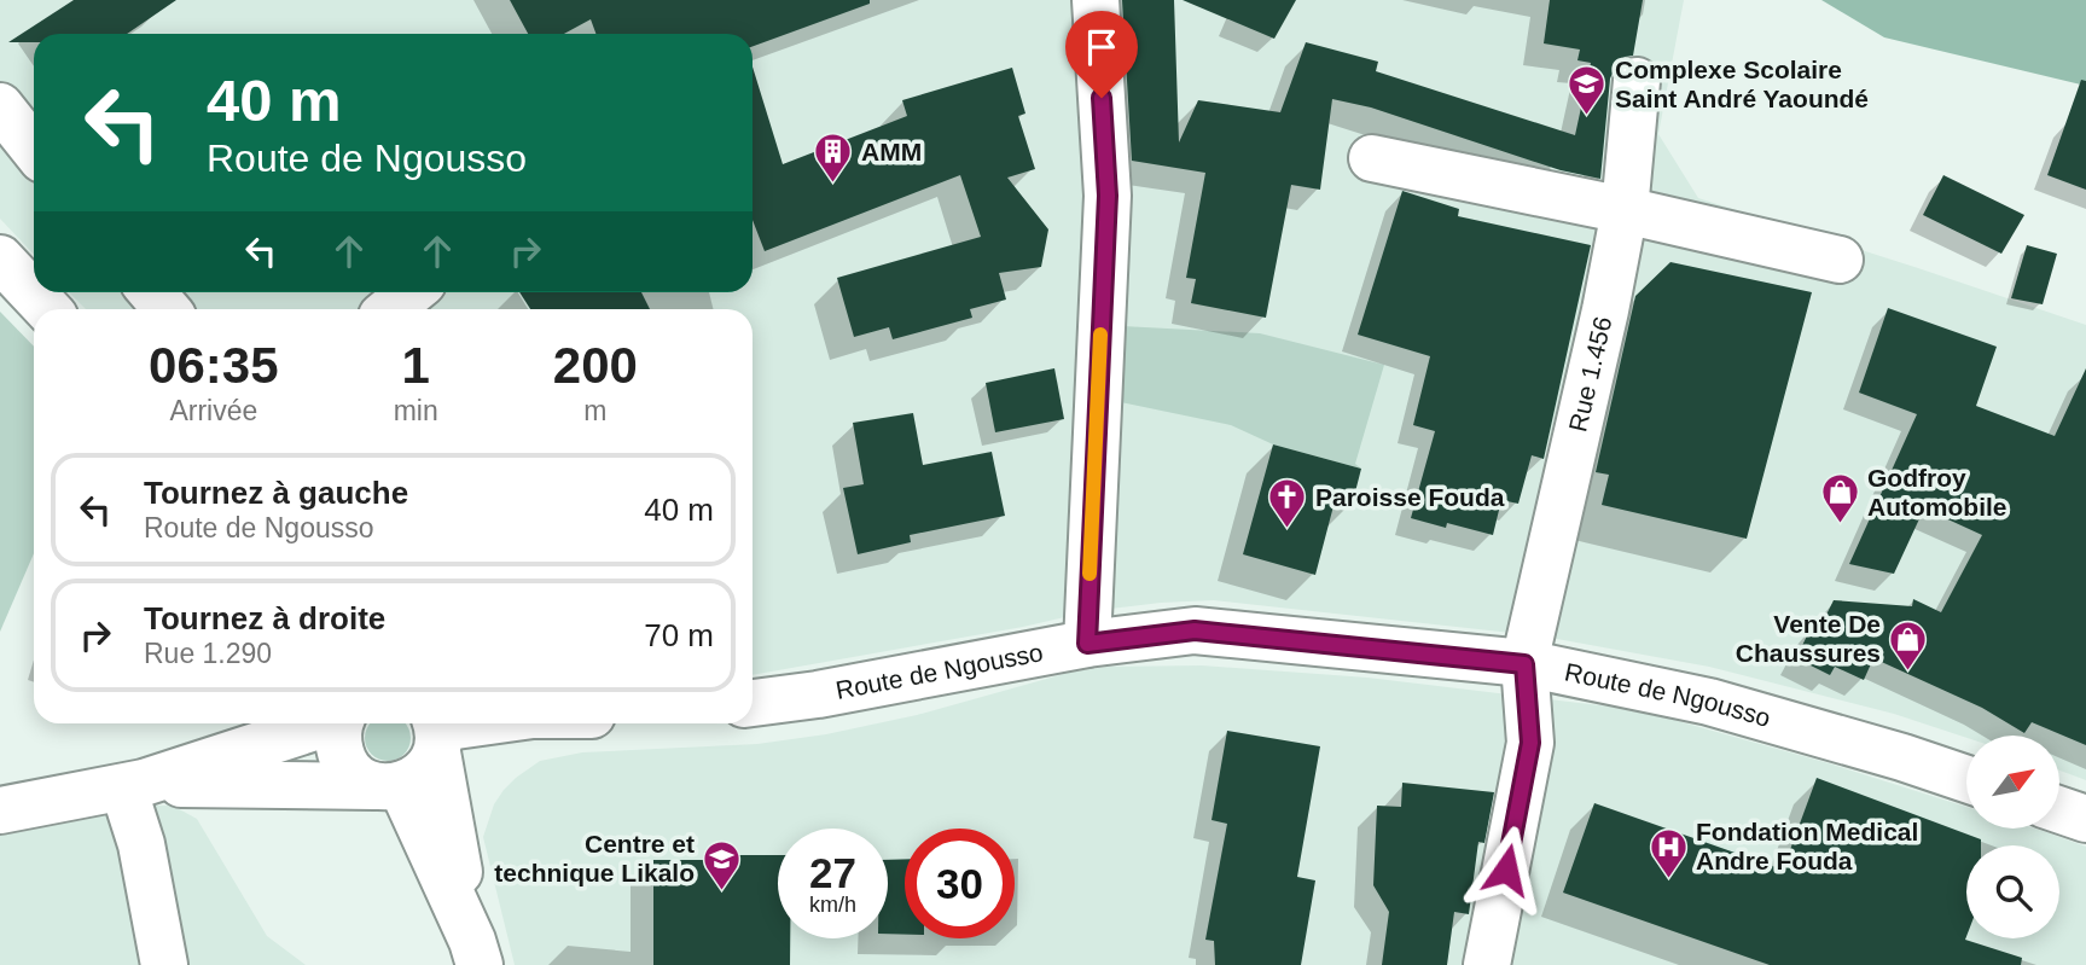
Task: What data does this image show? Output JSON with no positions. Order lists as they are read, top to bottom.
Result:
{
  "streets": {
    "street": ["Rue 1.456", "Route de Ngousso"]
  },
  "crossings": [
    ["Rue 1.456", "Route de Ngousso"]
  ],
  "places": {
    "school or university": ["Complexe Scolaire Saint André Yaoundé", "Centre et technique Likalo"],
    "building": ["AMM"],
    "shop": ["Godfroy Automobile", "Vente De Chaussures"],
    "church": ["Paroisse Fouda"],
    "hospital": ["Fondation Medical Andre Fouda"]
  },
  "north": "top right",
  "page": {
    "turn": ["40 m", "Route de Ngousso"],
    "eta": [
      "06:35",
      "Arrivée",
      "1",
      "min",
      "200",
      "m"
    ],
    "list": [
      {
        "name": "Tournez à gauche",
        "note": "Route de Ngousso",
        "value": "40 m"
      },
      {
        "name": "Tournez à droite",
        "note": "Rue 1.290",
        "value": "70 m"
      }
    ],
    "speed": "27 km/h",
    "limit": "30"
  }
}
